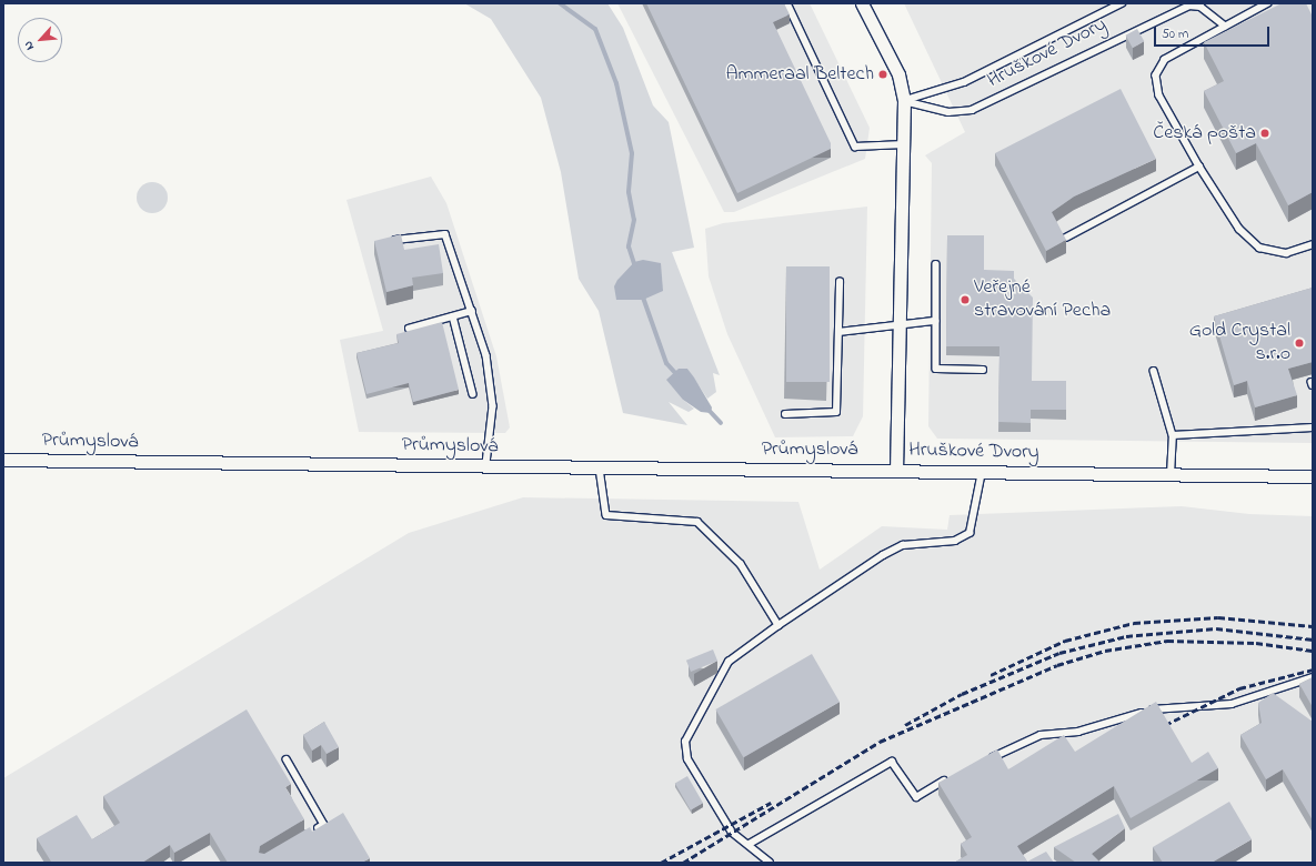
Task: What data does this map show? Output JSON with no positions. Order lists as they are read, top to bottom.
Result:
{
  "streets": {
    "street": ["Hruškové Dvory", "Průmyslová"]
  },
  "crossings": [
    ["Hruškové Dvory", "Průmyslová"]
  ],
  "places": [
    "Ammeraal Beltech",
    "Česká pošta",
    "Veřejné stravování Pecha",
    "Gold Crystal s.r.o"
  ],
  "scale_bar": "50 m",
  "north": "bottom left"
}
